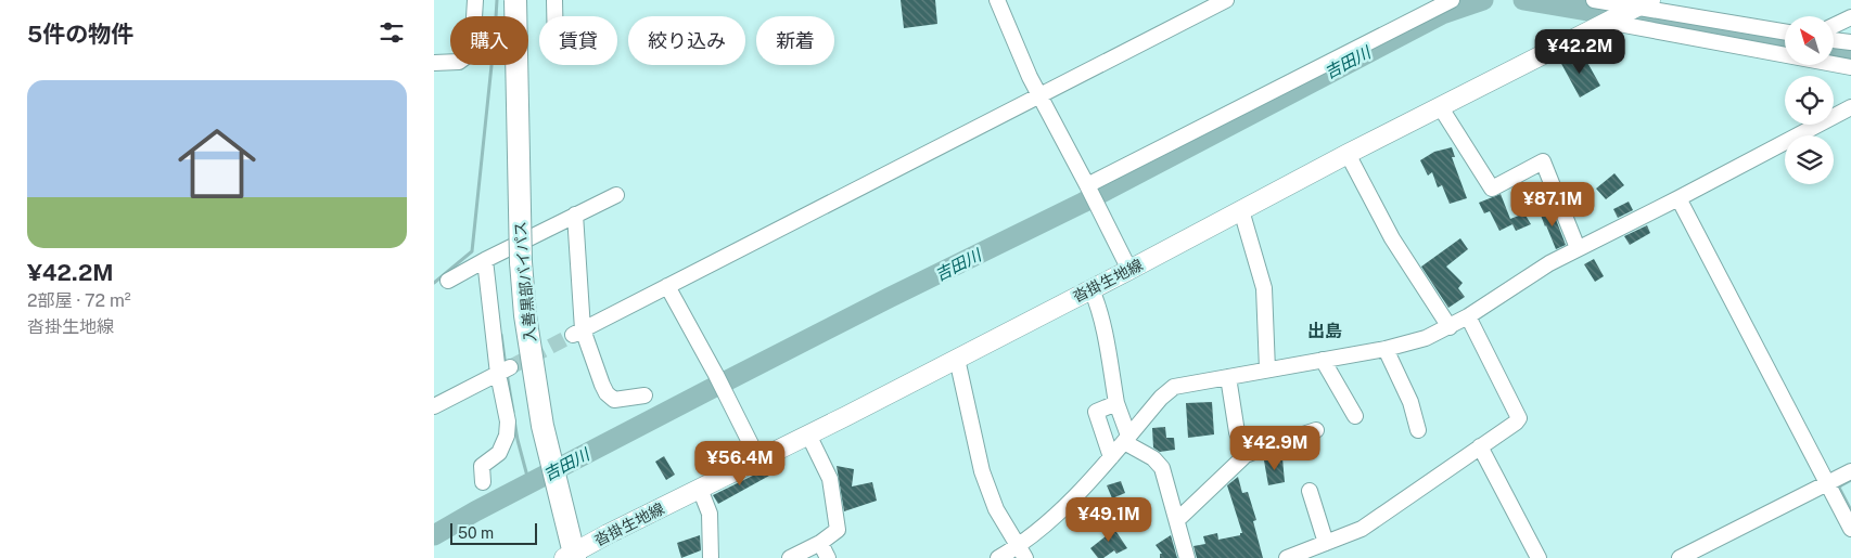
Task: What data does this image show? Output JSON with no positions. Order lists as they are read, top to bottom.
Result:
{
  "streets": {
    "highway": ["入善黒部バイパス"],
    "main road": ["沓掛生地線"]
  },
  "crossings": [
    ["沓掛生地線", "入善黒部バイパス"]
  ],
  "districts": ["出島"],
  "water": ["吉田川"],
  "scale_bar": "50 m",
  "north": "top left",
  "page": {
    "heading": "5件の物件",
    "chip": [
      "購入",
      "賃貸",
      "絞り込み",
      "新着"
    ],
    "price": [
      "¥42.2M",
      "¥87.1M",
      "¥42.9M",
      "¥56.4M",
      "¥49.1M"
    ],
    "list": [
      {
        "name": "¥42.2M",
        "note": "2部屋 · 72 m² · 沓掛生地線"
      }
    ],
    "scale": "50 m"
  }
}
